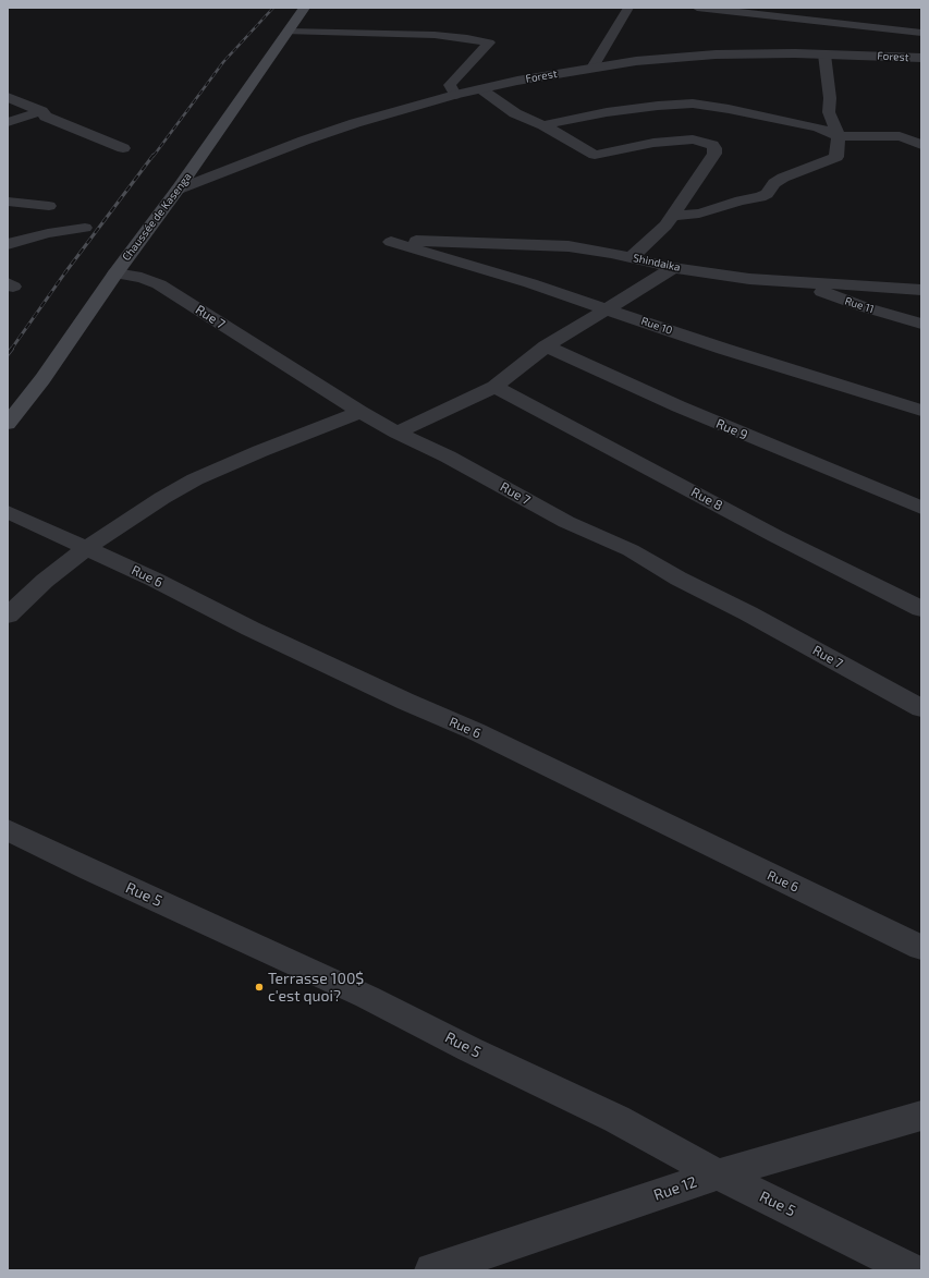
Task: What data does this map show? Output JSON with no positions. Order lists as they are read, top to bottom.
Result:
{
  "streets": {
    "main road": ["Chaussée de Kasenga"],
    "street": [
      "Forest",
      "Shindaika",
      "Rue 11",
      "Rue 7",
      "Rue 10",
      "Rue 9",
      "Rue 8",
      "Rue 6",
      "Rue 5",
      "Rue 12"
    ]
  },
  "crossings": [
    ["Forest", "Chaussée de Kasenga"],
    ["Chaussée de Kasenga", "Rue 7"],
    ["Shindaika", "Rue 11"],
    ["Shindaika", "Rue 10"],
    ["Rue 5", "Rue 12"]
  ],
  "places": ["Terrasse 100$ c'est quoi?"]
}
